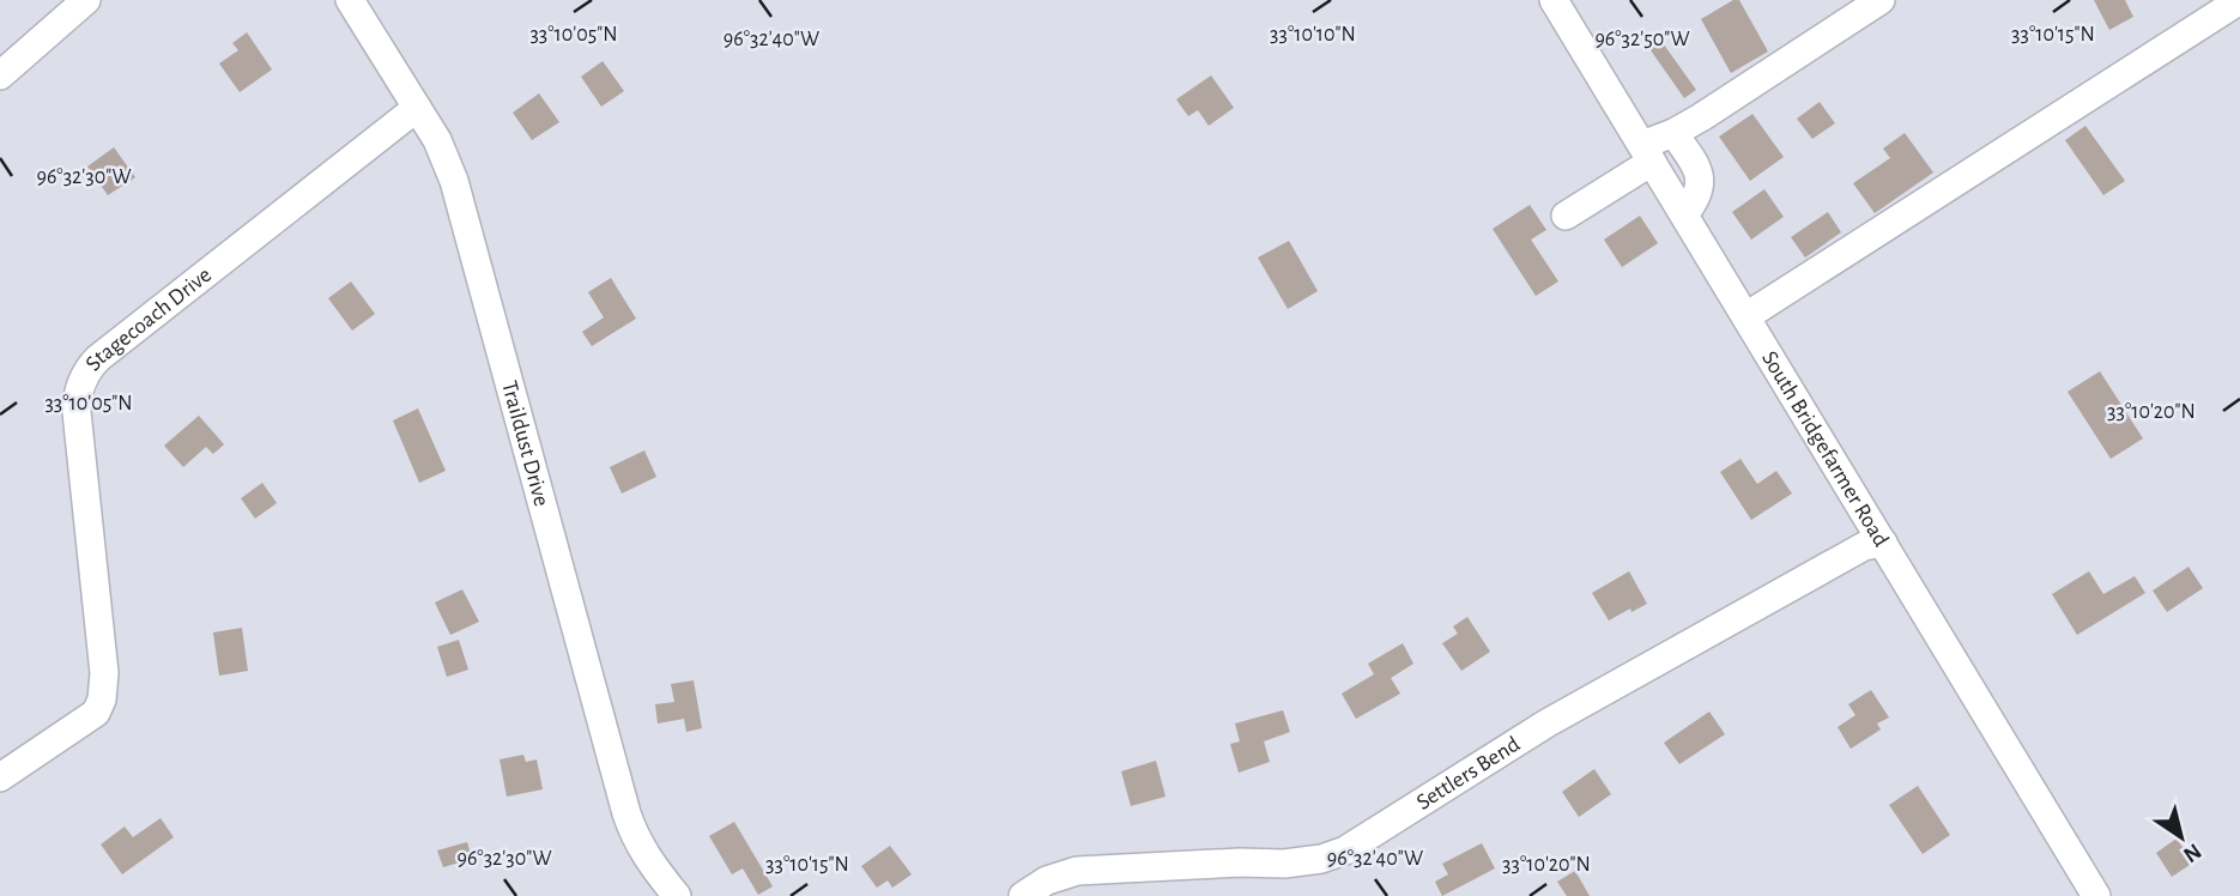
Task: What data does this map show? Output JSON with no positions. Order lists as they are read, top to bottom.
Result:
{
  "streets": {
    "street": [
      "Stagecoach Drive",
      "Traildust Drive",
      "South Bridgefarmer Road",
      "Settlers Bend"
    ]
  },
  "crossings": [
    ["Stagecoach Drive", "Traildust Drive"],
    ["South Bridgefarmer Road", "Settlers Bend"]
  ],
  "north": "bottom right",
  "coordinates": [
    "33°10'05\"N",
    "33°10'10\"N",
    "33°10'15\"N",
    "96°32'40\"W",
    "96°32'50\"W",
    "96°32'30\"W",
    "33°10'20\"N"
  ]
}
